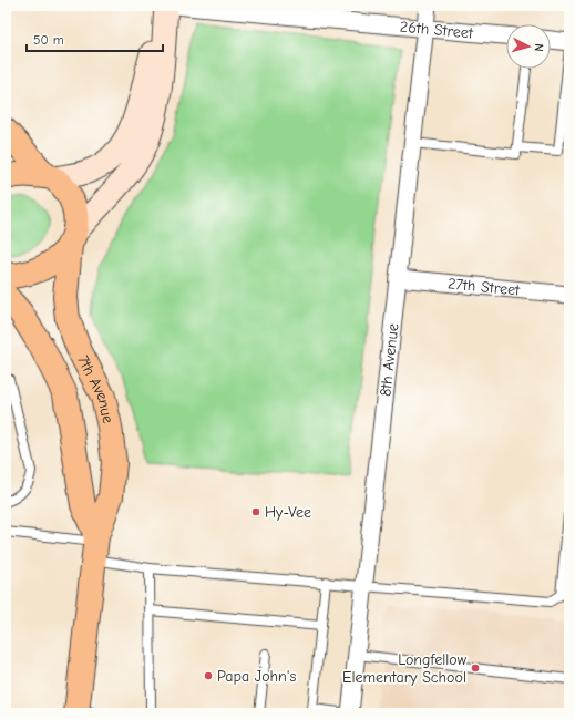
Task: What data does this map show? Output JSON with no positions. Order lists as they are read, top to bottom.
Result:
{
  "streets": {
    "main road": ["7th Avenue"],
    "street": ["26th Street", "27th Street", "8th Avenue"]
  },
  "crossings": [
    ["26th Street", "8th Avenue"],
    ["27th Street", "8th Avenue"]
  ],
  "places": ["Hy-Vee", "Longfellow Elementary School", "Papa John's"],
  "scale_bar": "50 m",
  "north": "right"
}
